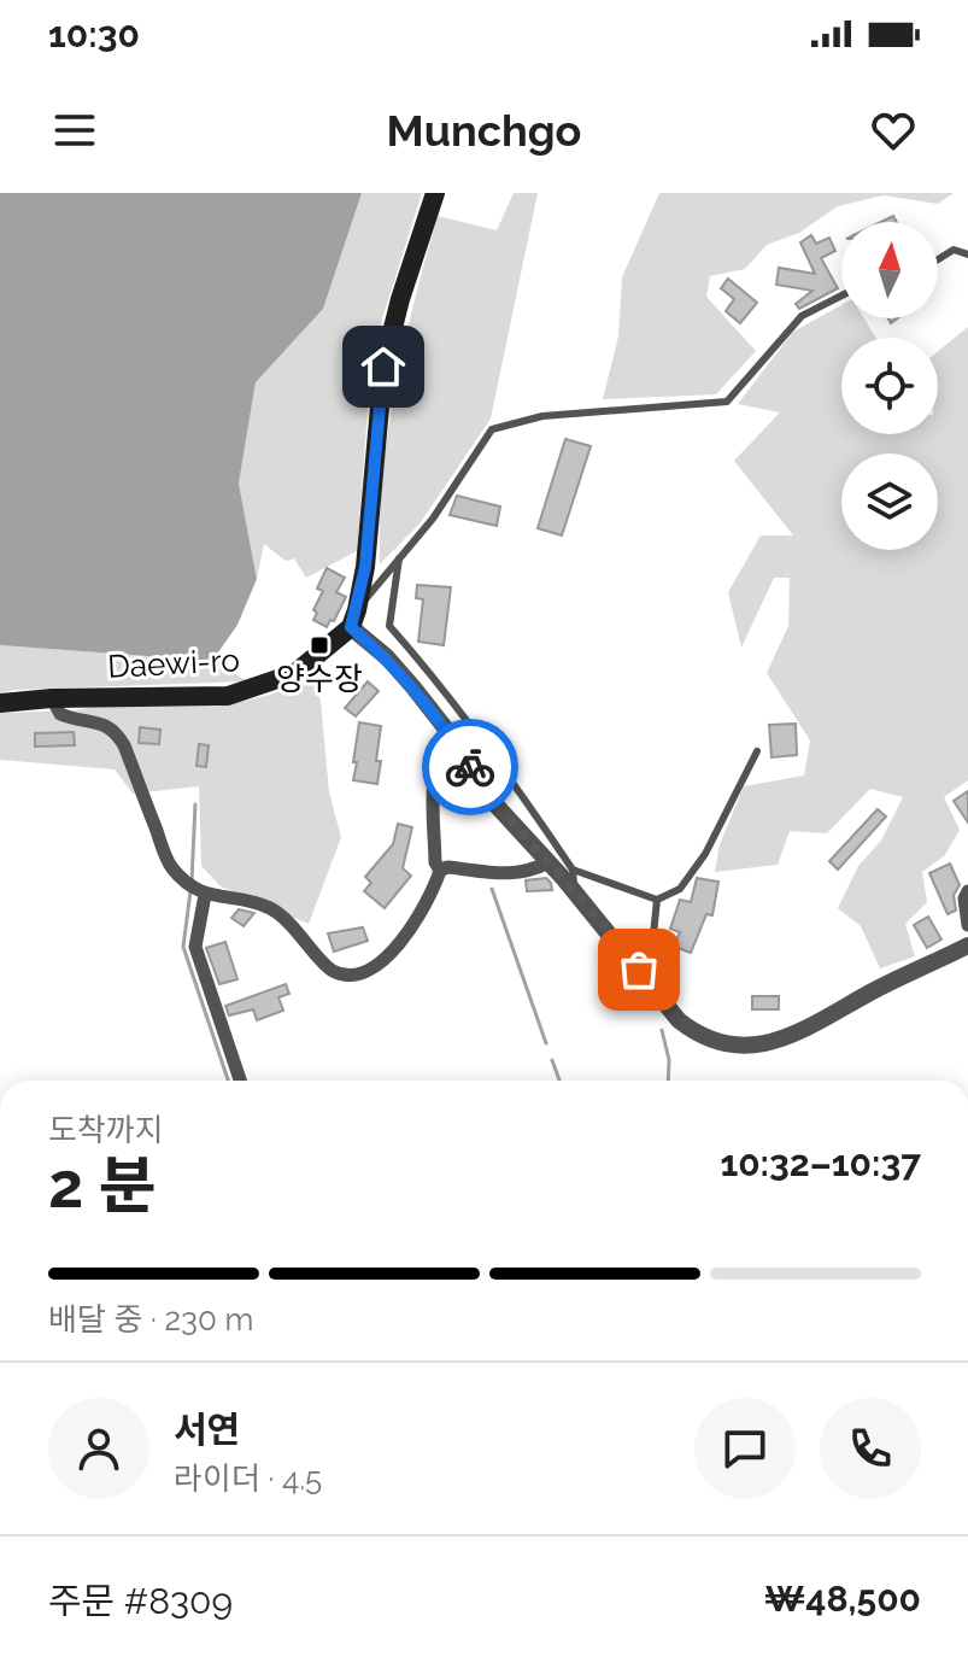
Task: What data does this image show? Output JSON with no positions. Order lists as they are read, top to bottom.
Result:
{
  "streets": {
    "main road": ["Daewi-ro"]
  },
  "places": {
    "transit": ["양수장"]
  },
  "north": "top",
  "page": {
    "status": "10:30",
    "header": "Munchgo",
    "heading": ["2 분", "도착까지", "10:32–10:37"],
    "panel": [
      "서연",
      "라이더 · 4.5",
      "주문 #8309",
      "₩48,500"
    ],
    "bar": "배달 중 · 230 m"
  }
}
